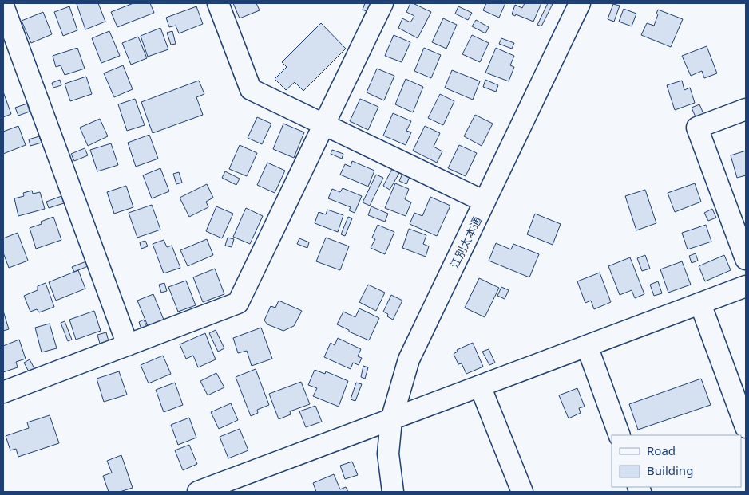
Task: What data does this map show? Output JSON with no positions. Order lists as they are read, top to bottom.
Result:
{
  "streets": {
    "street": ["江別太本通"]
  },
  "legend": ["Road", "Building"]
}
